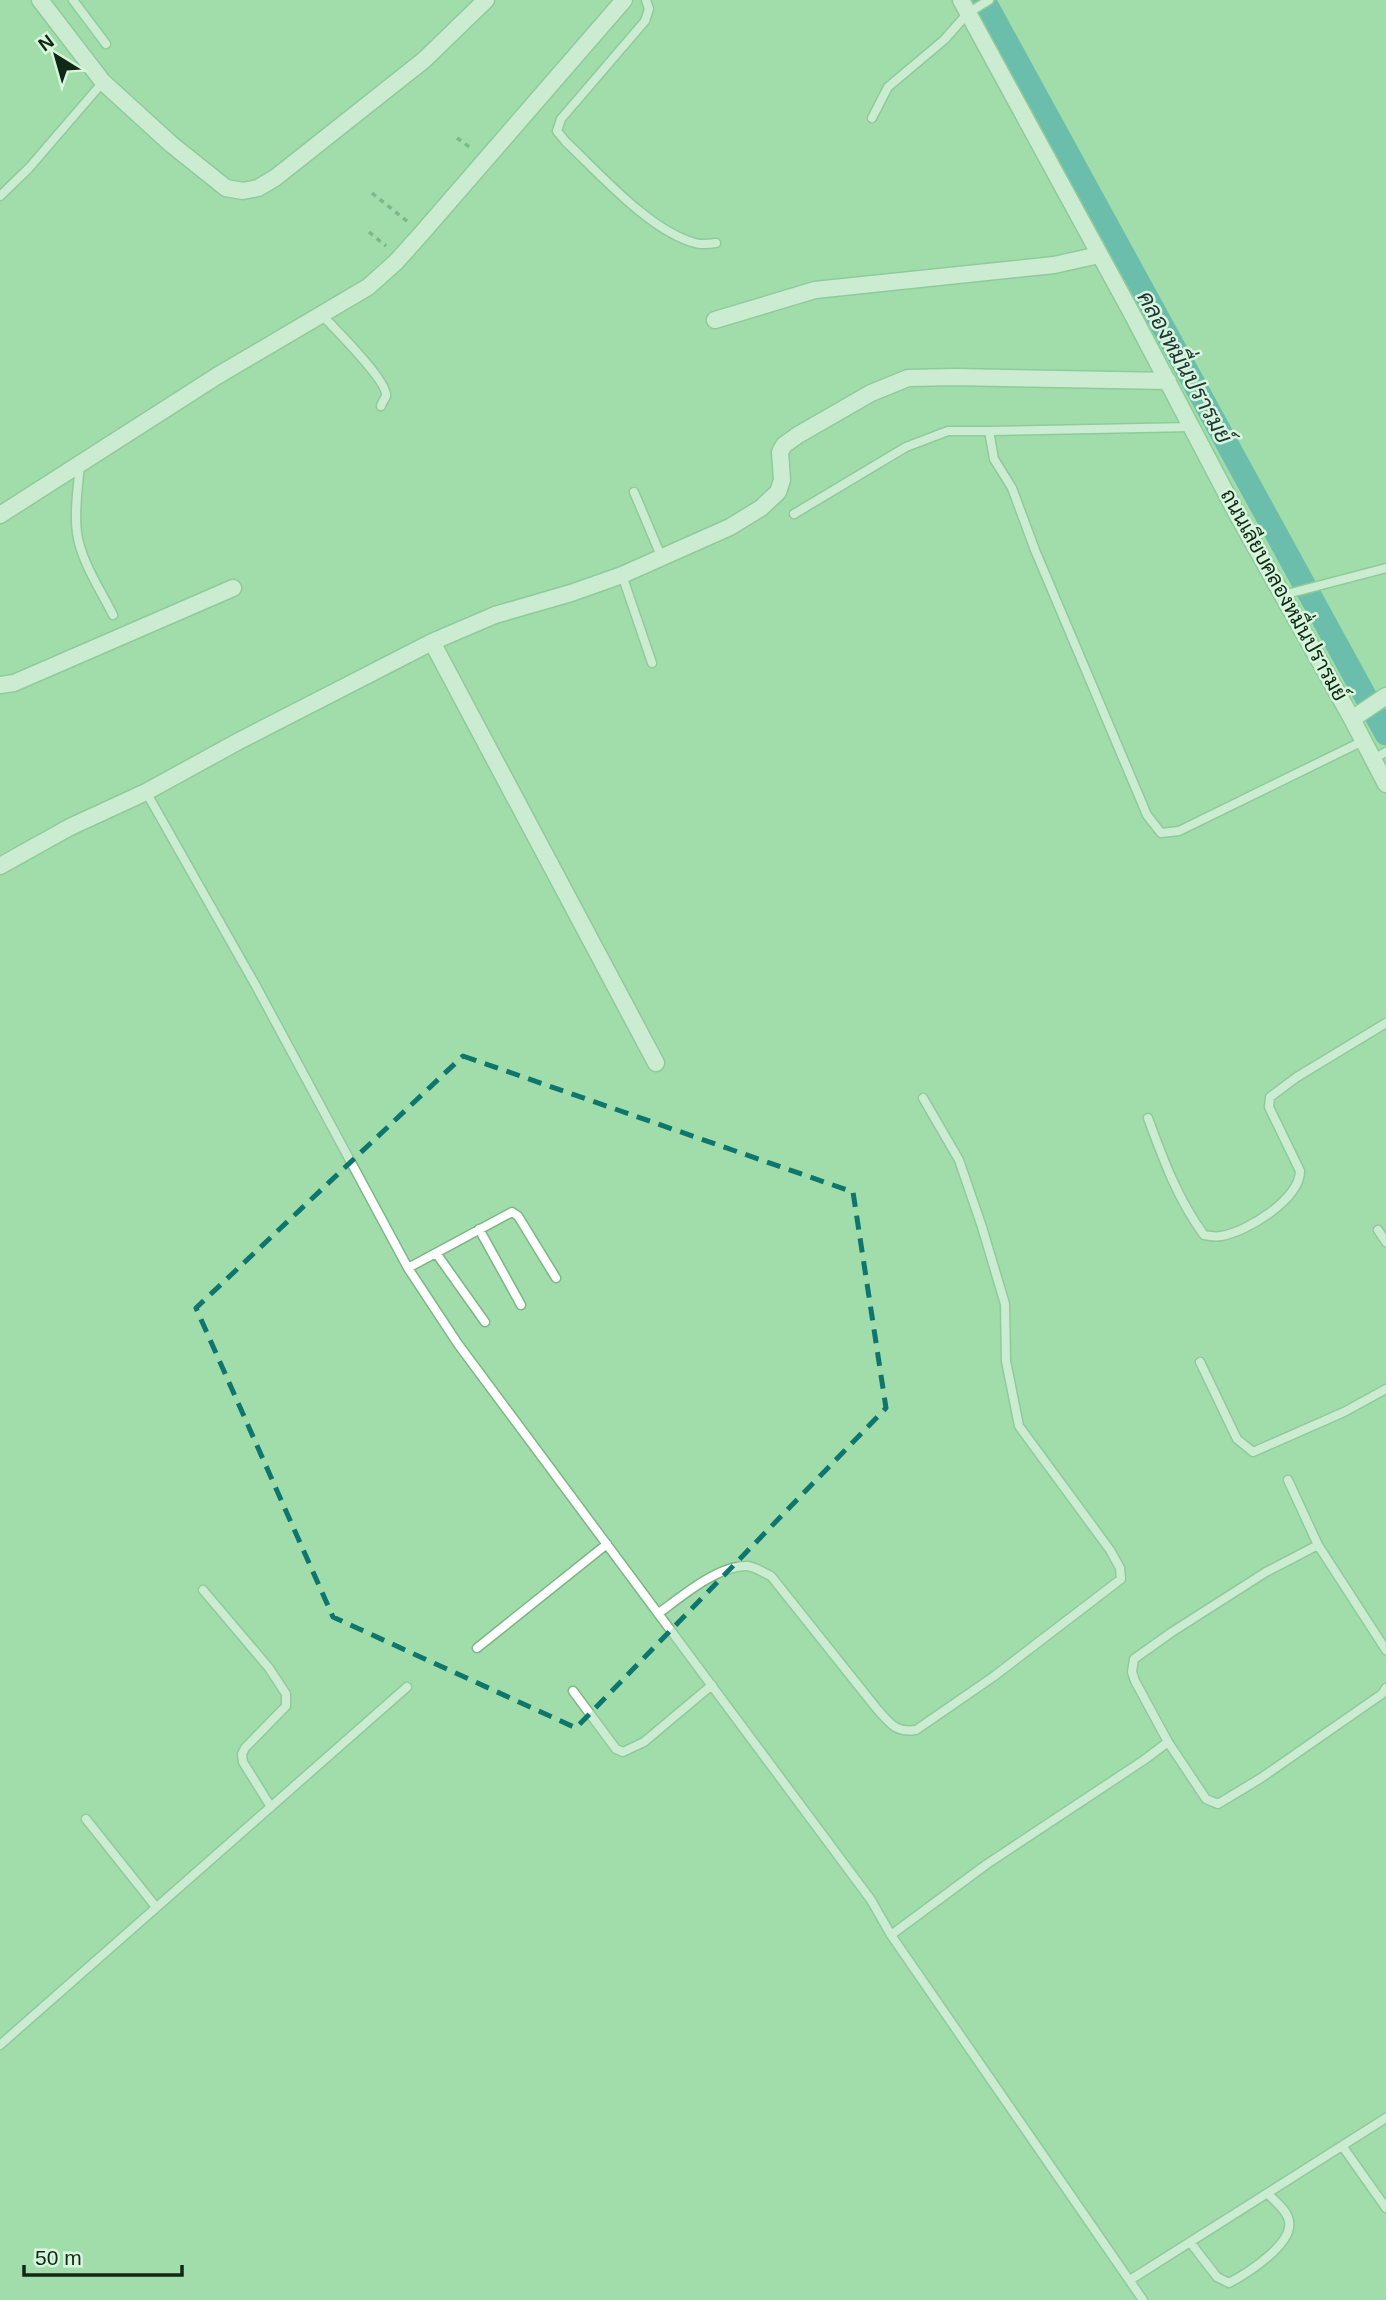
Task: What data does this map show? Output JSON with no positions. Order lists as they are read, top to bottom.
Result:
{
  "streets": {
    "street": ["ถนนเลียบคลองหมื่นปรารมย์"]
  },
  "water": ["คลองหมื่นปรารมย์"],
  "scale_bar": "50 m",
  "north": "top left"
}
